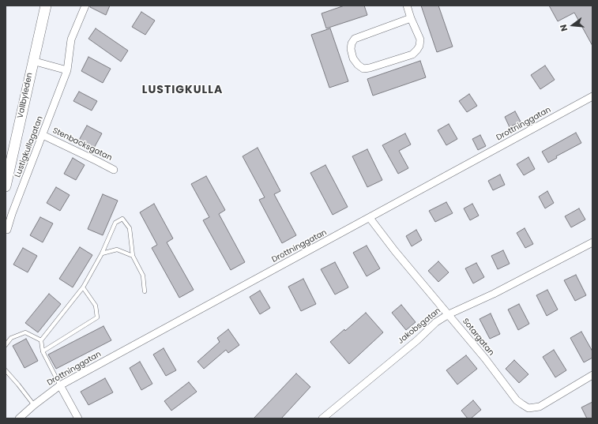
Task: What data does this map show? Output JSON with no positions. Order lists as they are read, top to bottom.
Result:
{
  "streets": {
    "main road": ["Vallbyleden"],
    "street": [
      "Drottninggatan",
      "Stenbacksgatan",
      "Lustigkullagatan",
      "Jakobsgatan",
      "Sotargatan"
    ]
  },
  "crossings": [
    ["Drottninggatan", "Sotargatan"],
    ["Stenbacksgatan", "Lustigkullagatan"],
    ["Jakobsgatan", "Sotargatan"]
  ],
  "districts": ["LUSTIGKULLA"],
  "north": "left"
}
